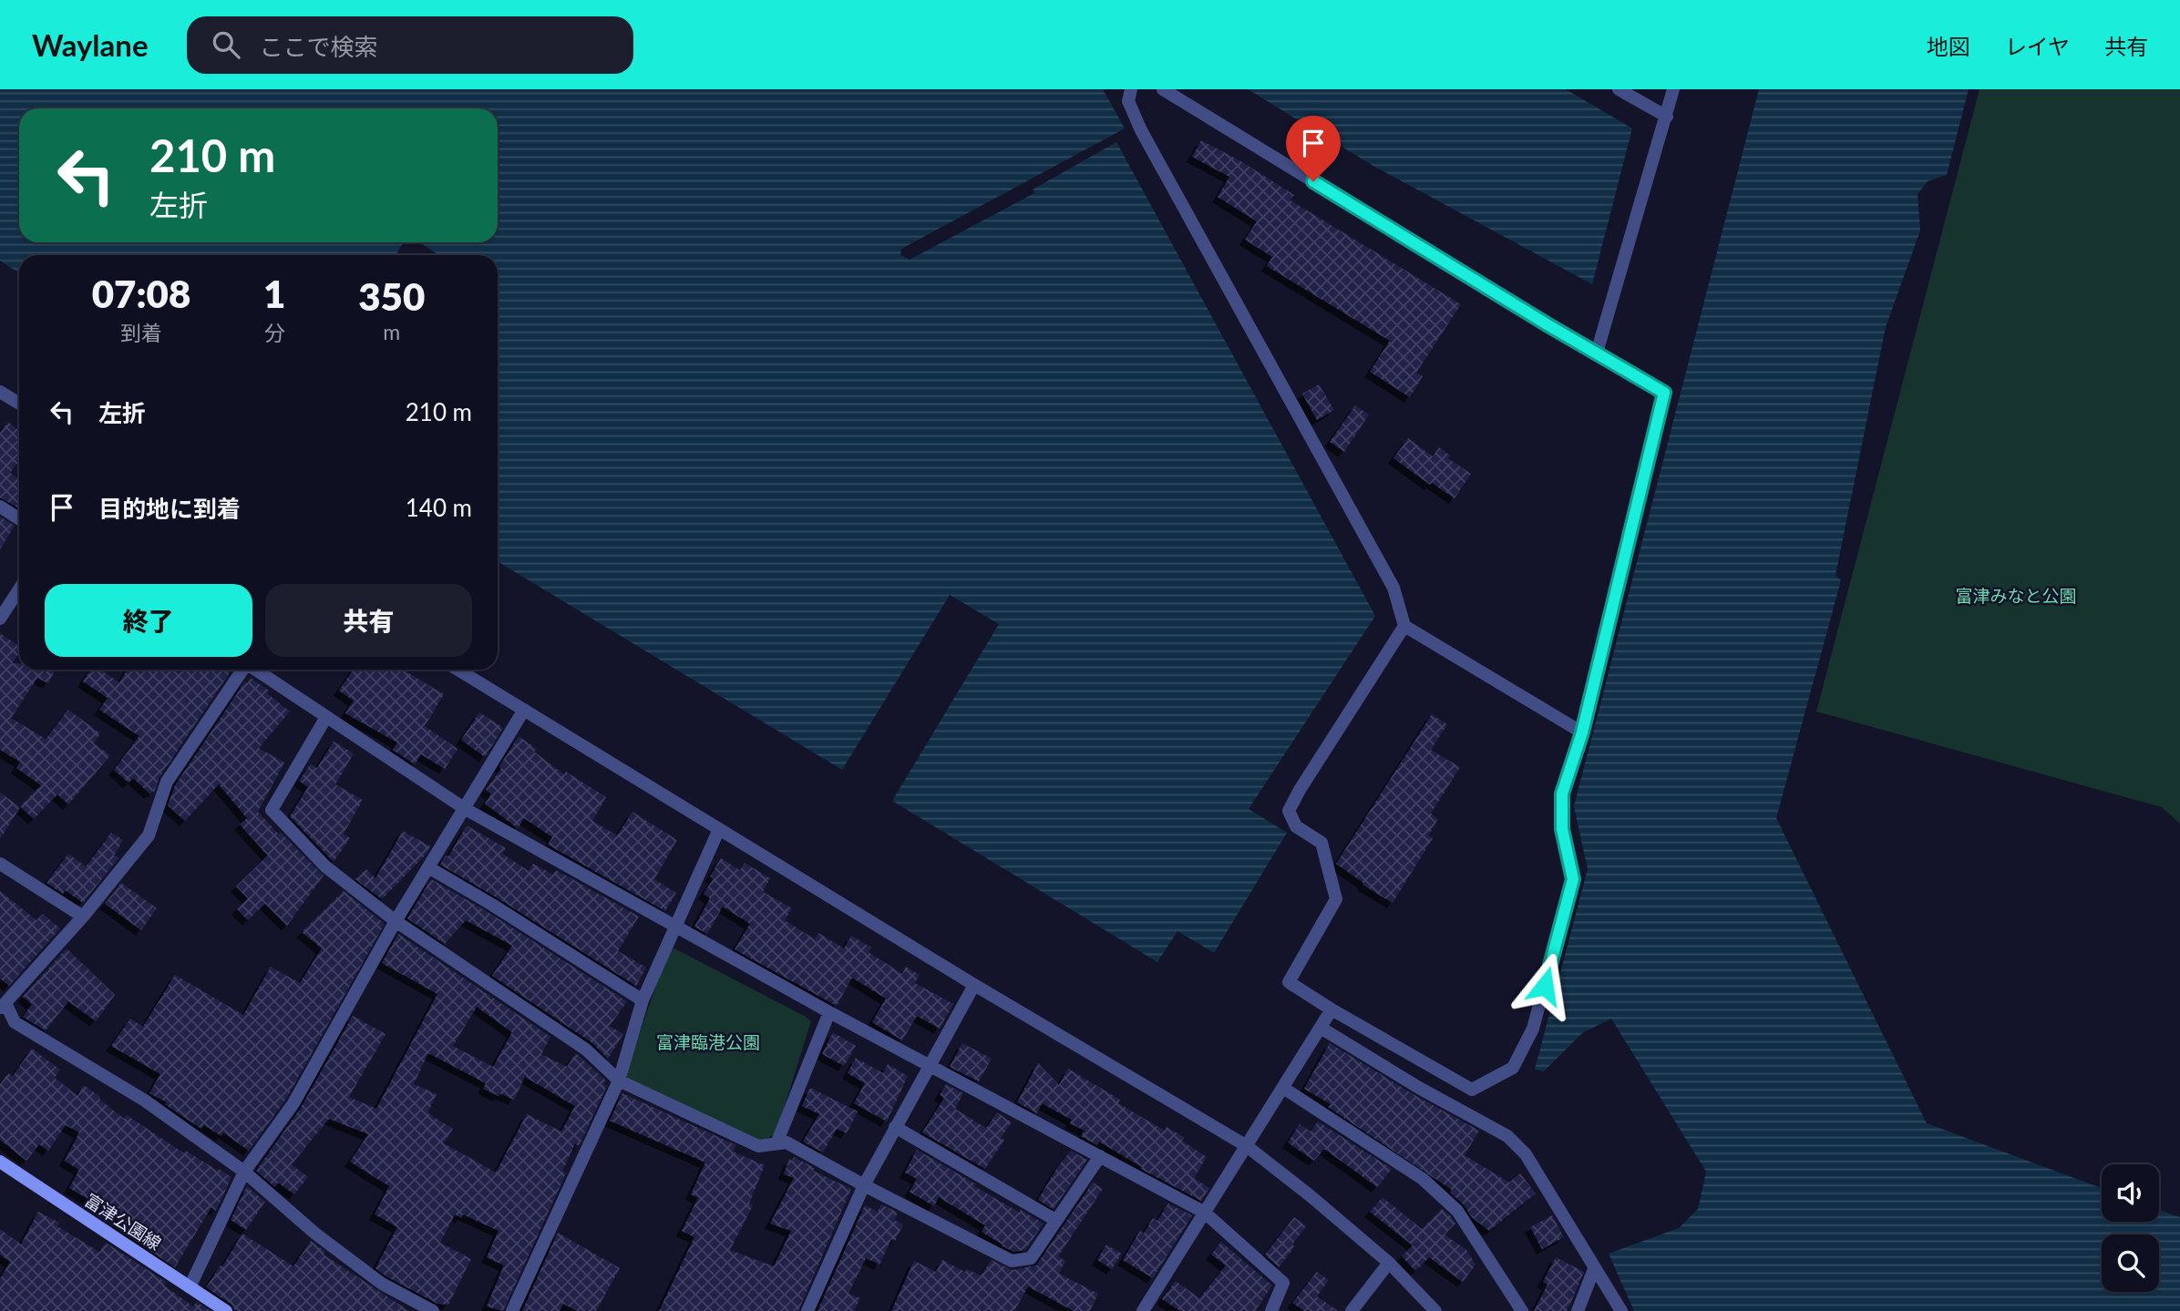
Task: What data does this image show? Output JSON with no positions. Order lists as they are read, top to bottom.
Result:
{
  "streets": {
    "main road": ["富津公園線"]
  },
  "parks": ["富津みなと公園", "富津臨港公園"],
  "page": {
    "header": "Waylane",
    "search": "ここで検索",
    "nav": ["地図", "レイヤ", "共有"],
    "turn": ["210 m", "左折"],
    "eta": [
      "07:08",
      "到着",
      "1",
      "分",
      "350",
      "m"
    ],
    "list": [
      {
        "name": "左折",
        "value": "210 m"
      },
      {
        "name": "目的地に到着",
        "value": "140 m"
      }
    ],
    "buttons": ["終了", "共有"]
  }
}
